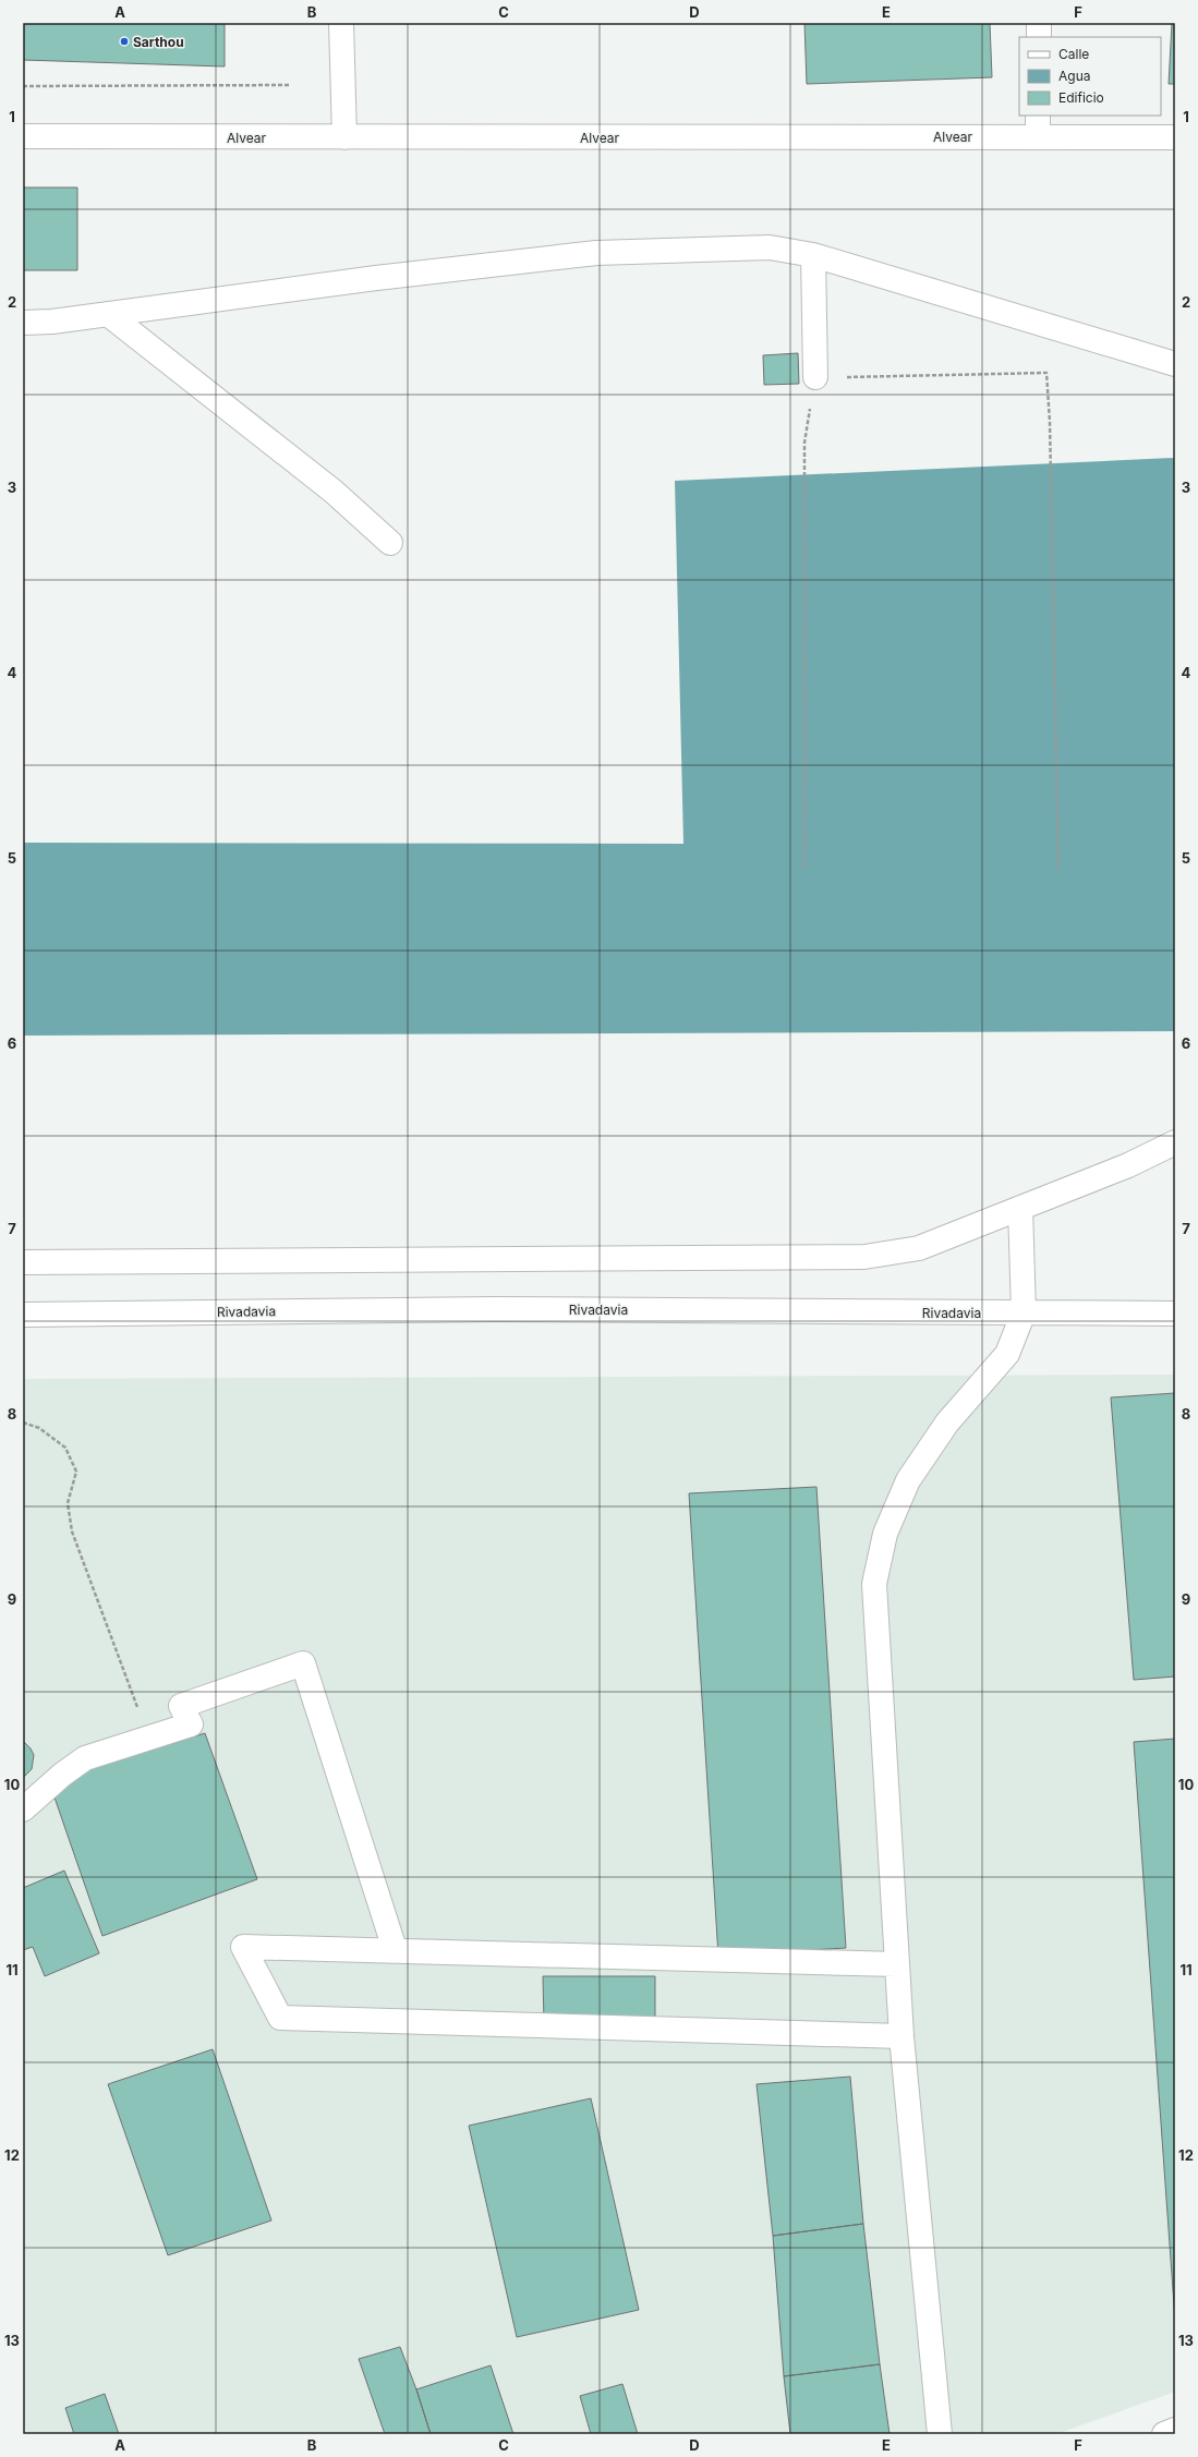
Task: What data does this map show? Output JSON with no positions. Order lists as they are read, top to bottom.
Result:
{
  "streets": {
    "street": ["Alvear", "Rivadavia"]
  },
  "places": ["Sarthou"],
  "legend": ["Calle", "Agua", "Edificio"],
  "grid": {
    "columns": [
      "A",
      "B",
      "C",
      "D",
      "E",
      "F"
    ],
    "rows": [
      "1",
      "2",
      "3",
      "4",
      "5",
      "6",
      "7",
      "8",
      "9",
      "10",
      "11",
      "12",
      "13"
    ]
  }
}
